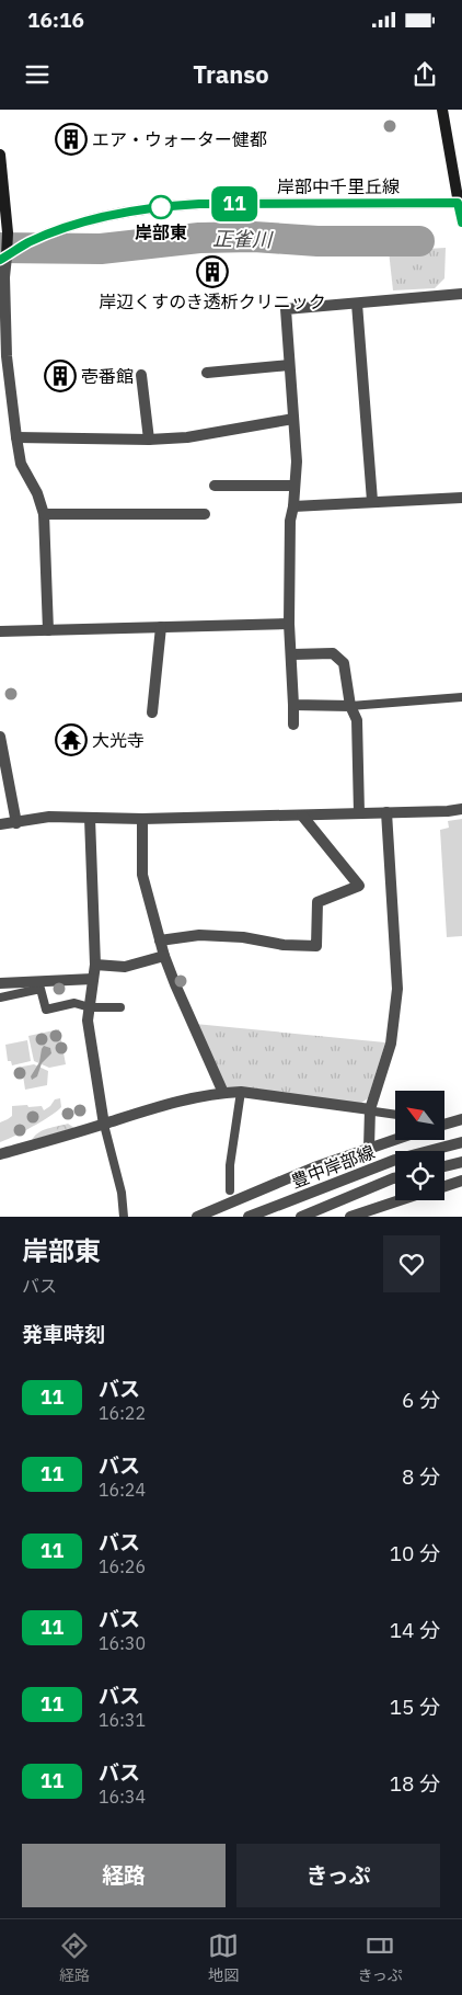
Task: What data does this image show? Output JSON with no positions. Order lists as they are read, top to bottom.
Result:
{
  "streets": {
    "street": ["岸部中千里丘線", "豊中岸部線"]
  },
  "water": ["正雀川"],
  "places": {
    "building": ["エア・ウォーター健都", "岸辺くすのき透析クリニック", "壱番館"],
    "other": ["岸部東"],
    "temple": ["大光寺"]
  },
  "lines": ["bus line 11"],
  "north": "top left",
  "page": {
    "status": "16:16",
    "header": "Transo",
    "on_map": "11",
    "heading": [
      ["岸部東", "バス"],
      "発車時刻"
    ],
    "list": [
      {
        "mark": "11",
        "name": "バス",
        "note": "16:22",
        "value": "6 分"
      },
      {
        "mark": "11",
        "name": "バス",
        "note": "16:24",
        "value": "8 分"
      },
      {
        "mark": "11",
        "name": "バス",
        "note": "16:26",
        "value": "10 分"
      },
      {
        "mark": "11",
        "name": "バス",
        "note": "16:30",
        "value": "14 分"
      },
      {
        "mark": "11",
        "name": "バス",
        "note": "16:31",
        "value": "15 分"
      },
      {
        "mark": "11",
        "name": "バス",
        "note": "16:34",
        "value": "18 分"
      }
    ],
    "buttons": ["経路", "きっぷ"],
    "tabs": ["経路", "地図", "きっぷ"]
  }
}
